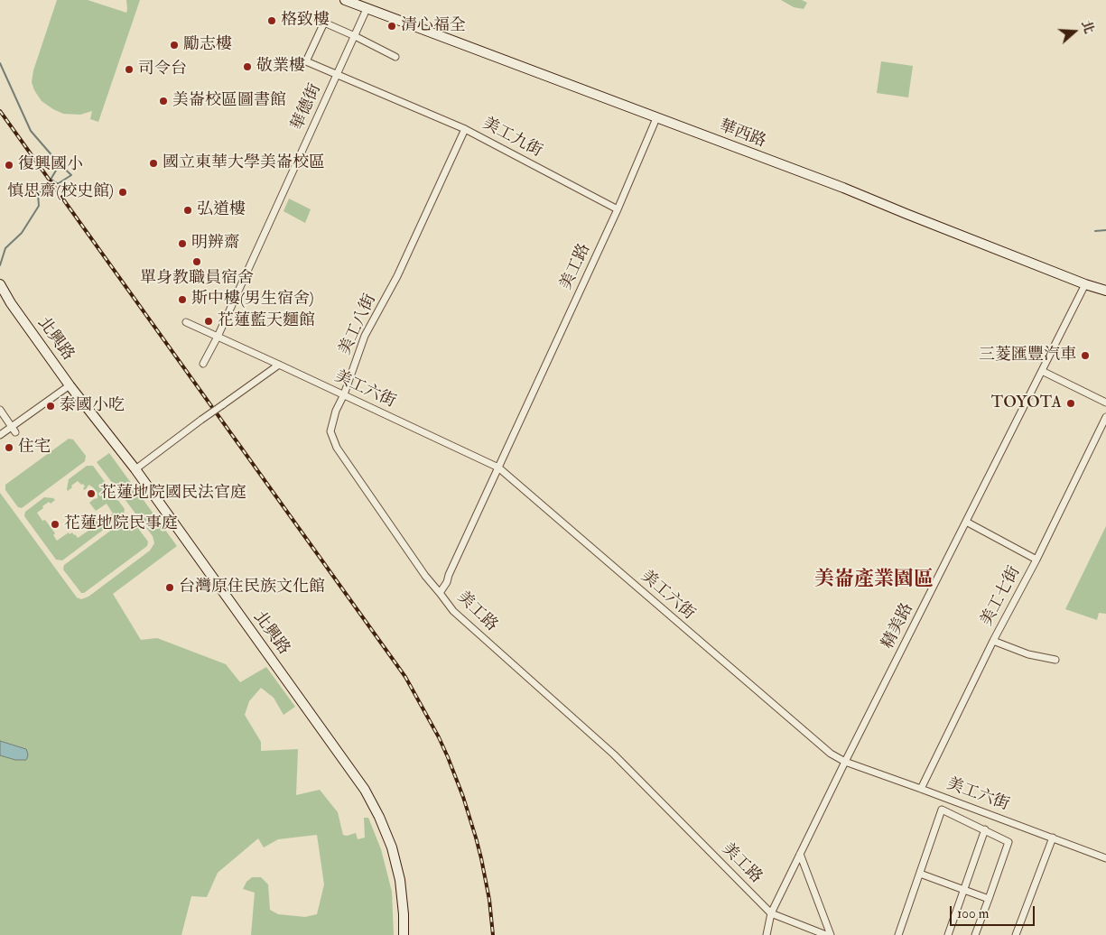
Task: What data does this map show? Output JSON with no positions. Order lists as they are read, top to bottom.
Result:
{
  "streets": {
    "street": [
      "華德街",
      "華西路",
      "美工九街",
      "美工路",
      "美工八街",
      "北興路",
      "美工六街",
      "美工七街",
      "精美路"
    ]
  },
  "crossings": [
    ["華德街", "華西路"],
    ["華德街", "美工九街"],
    ["華德街", "美工六街"],
    ["華西路", "美工路"],
    ["華西路", "精美路"],
    ["美工九街", "美工路"],
    ["美工九街", "美工八街"],
    ["美工路", "美工八街"],
    ["美工路", "美工六街"],
    ["美工路", "精美路"],
    ["美工八街", "美工六街"],
    ["美工六街", "美工七街"],
    ["美工六街", "精美路"]
  ],
  "districts": ["美崙產業園區"],
  "places": [
    "格致樓",
    "清心福全",
    "勵志樓",
    "敬業樓",
    "司令台",
    "美崙校區圖書館",
    "國立東華大學美崙校區",
    "復興國小",
    "慎思齋(校史館)",
    "弘道樓",
    "明辨齋",
    "單身教職員宿舍",
    "斯中樓(男生宿舍)",
    "花蓮藍天麵館",
    "三菱匯豐汽車",
    "TOYOTA",
    "泰國小吃",
    "住宅",
    "花蓮地院國民法官庭",
    "花蓮地院民事庭",
    "台灣原住民族文化館"
  ],
  "scale_bar": "100 m",
  "north": "right"
}
